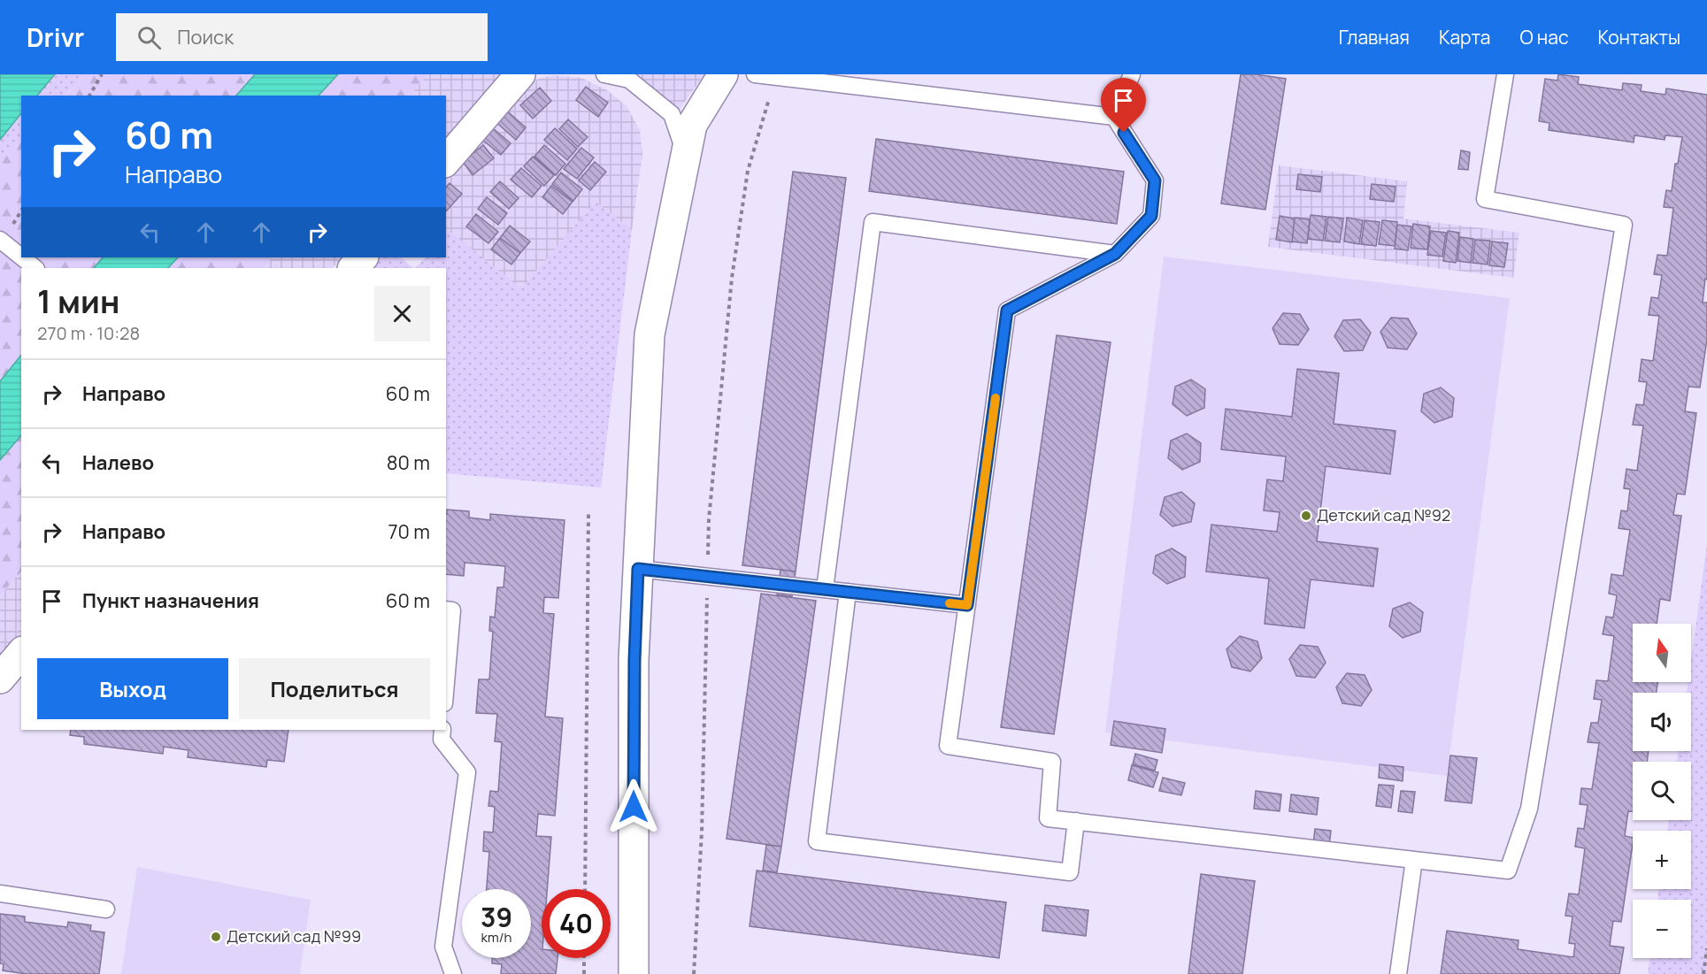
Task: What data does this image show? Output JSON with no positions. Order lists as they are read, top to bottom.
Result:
{
  "places": ["Детский сад №92", "Детский сад №99"],
  "north": "top",
  "page": {
    "header": "Drivr",
    "search": "Поиск",
    "nav": [
      "Главная",
      "Карта",
      "О нас",
      "Контакты"
    ],
    "turn": ["60 m", "Направо"],
    "heading": ["1 мин", "270 m · 10:28"],
    "list": [
      {
        "name": "Направо",
        "value": "60 m"
      },
      {
        "name": "Налево",
        "value": "80 m"
      },
      {
        "name": "Направо",
        "value": "70 m"
      },
      {
        "name": "Пункт назначения",
        "value": "60 m"
      }
    ],
    "map_buttons": ["+", "−"],
    "buttons": ["Выход", "Поделиться"],
    "speed": "39 km/h",
    "limit": "40"
  }
}
